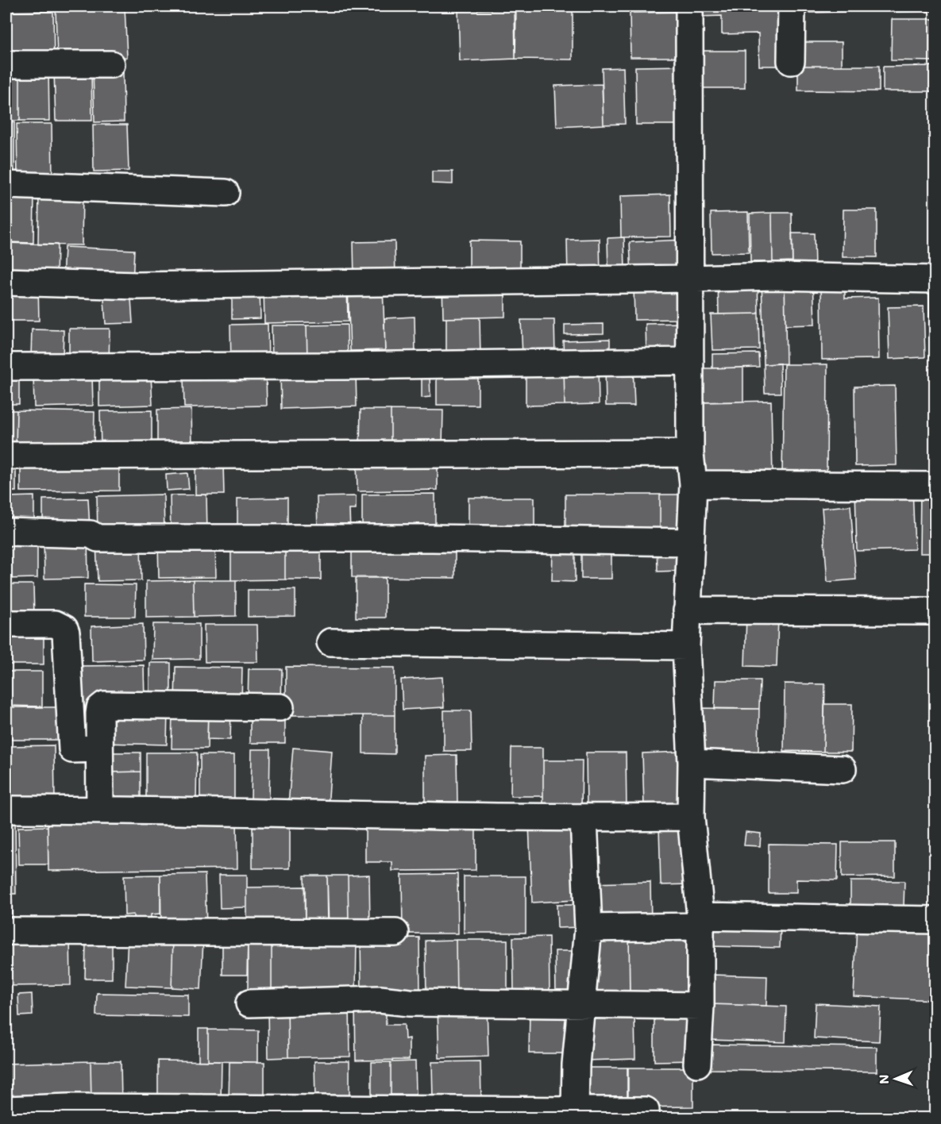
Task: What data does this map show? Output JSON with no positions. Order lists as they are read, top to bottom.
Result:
{
  "north": "left"
}
